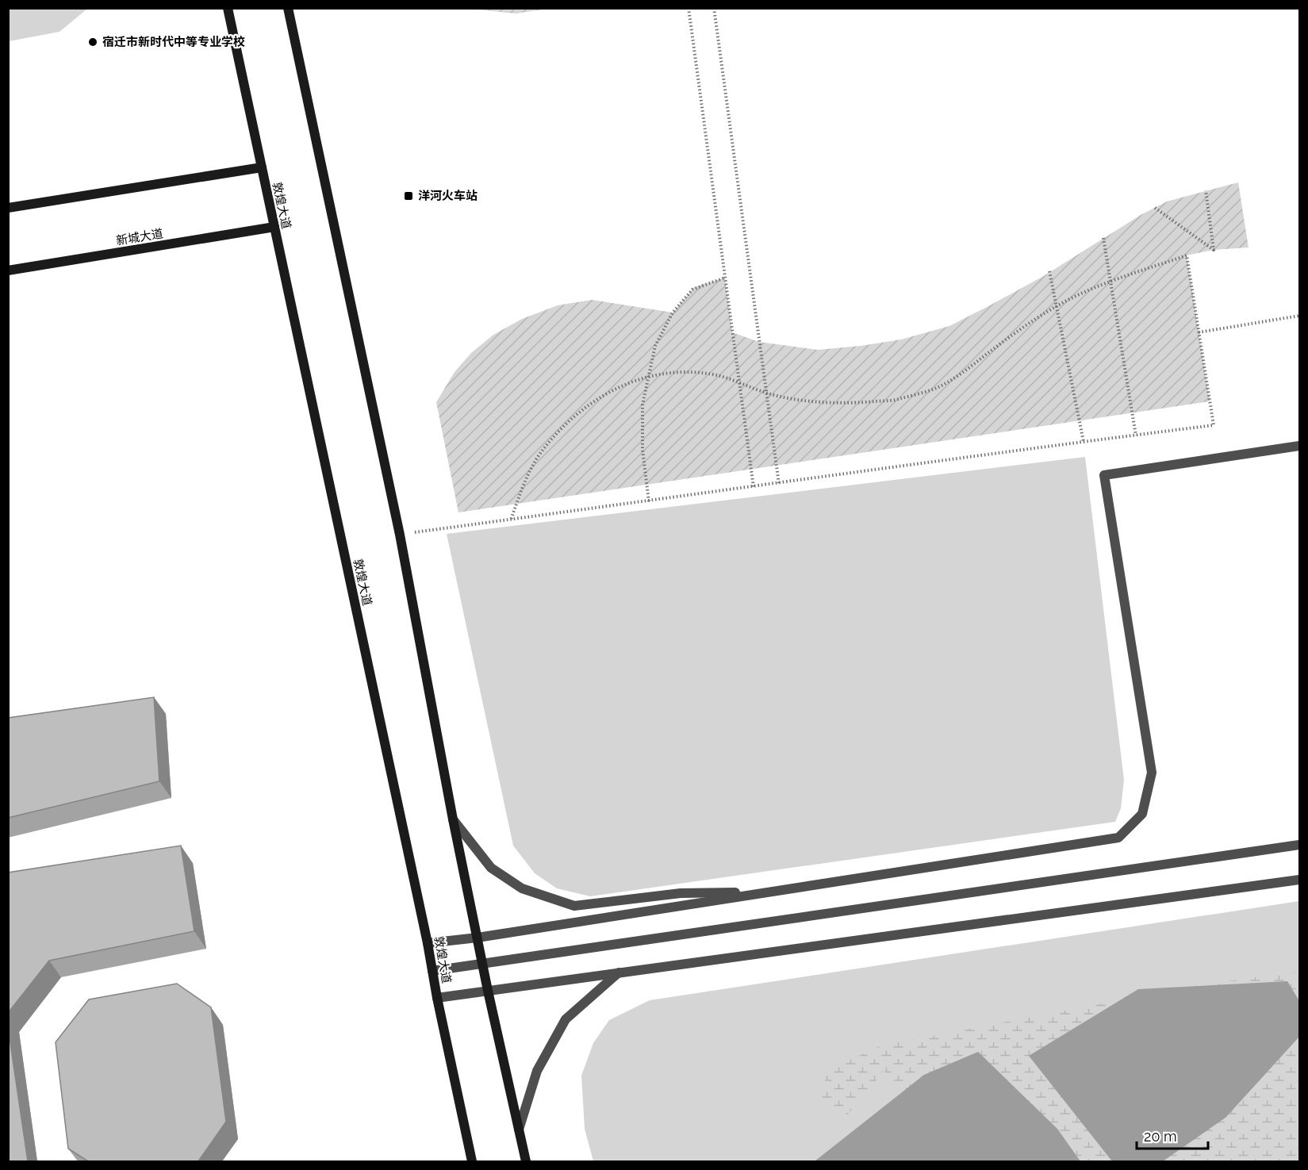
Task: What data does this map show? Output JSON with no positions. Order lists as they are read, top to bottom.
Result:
{
  "streets": {
    "main road": ["敦煌大道", "新城大道"]
  },
  "crossings": [
    ["敦煌大道", "新城大道"]
  ],
  "places": {
    "other": ["宿迁市新时代中等专业学校"],
    "transit": ["洋河火车站"]
  },
  "scale_bar": "20 m"
}
